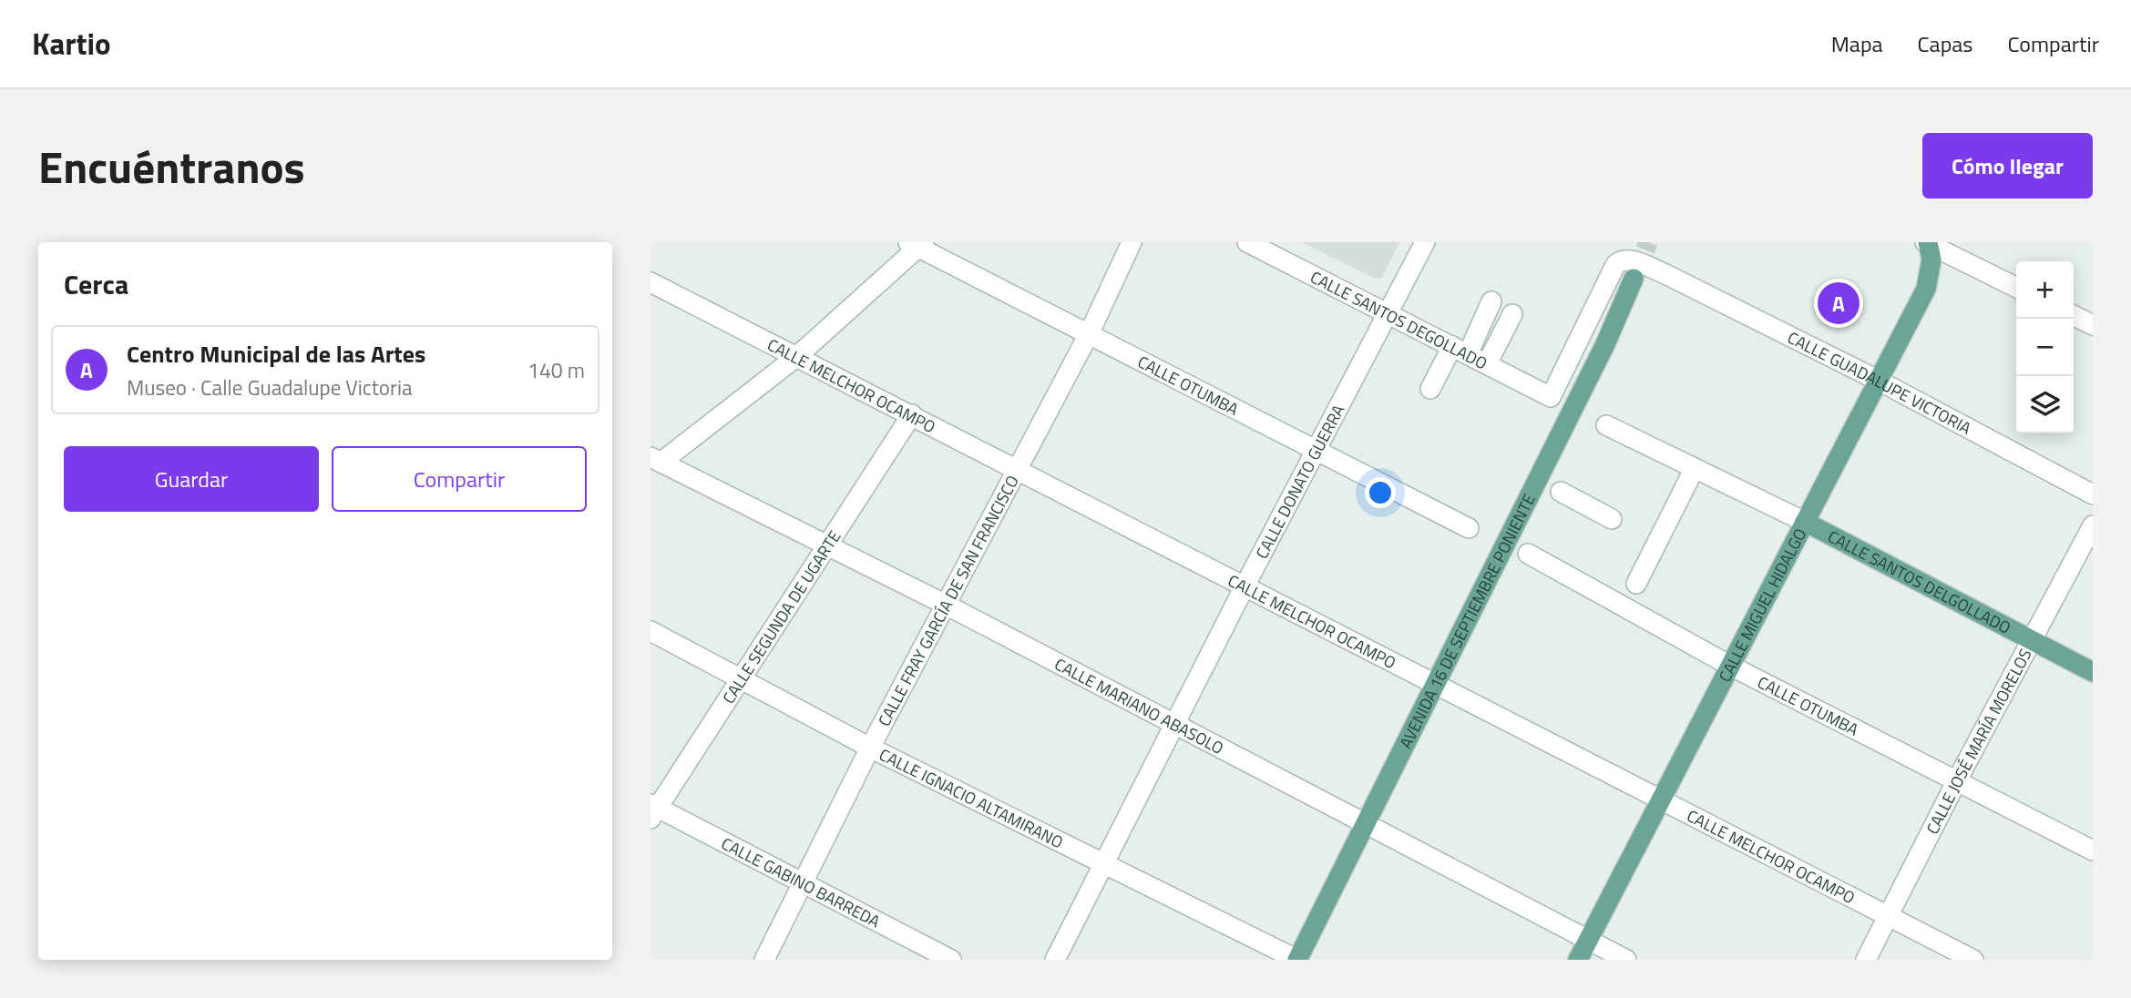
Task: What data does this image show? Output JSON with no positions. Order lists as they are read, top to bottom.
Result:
{
  "streets": {
    "main road": ["CALLE SANTOS DELGOLLADO", "CALLE MIGUEL HIDALGO", "AVENIDA 16 DE SEPTIEMBRE PONIENTE"],
    "street": [
      "CALLE SANTOS DEGOLLADO",
      "CALLE GUADALUPE VICTORIA",
      "CALLE OTUMBA",
      "CALLE MELCHOR OCAMPO",
      "CALLE DONATO GUERRA",
      "CALLE FRAY GARCÍA DE SAN FRANCISCO",
      "CALLE SEGUNDA DE UGARTE",
      "CALLE MARIANO ABASOLO",
      "CALLE JOSÉ MARÍA MORELOS",
      "CALLE IGNACIO ALTAMIRANO",
      "CALLE GABINO BARREDA"
    ]
  },
  "crossings": [
    ["CALLE SANTOS DEGOLLADO", "CALLE GUADALUPE VICTORIA"],
    ["CALLE SANTOS DEGOLLADO", "CALLE DONATO GUERRA"],
    ["CALLE GUADALUPE VICTORIA", "CALLE MIGUEL HIDALGO"],
    ["CALLE OTUMBA", "CALLE DONATO GUERRA"],
    ["CALLE OTUMBA", "CALLE FRAY GARCÍA DE SAN FRANCISCO"],
    ["CALLE OTUMBA", "CALLE MIGUEL HIDALGO"],
    ["CALLE OTUMBA", "CALLE JOSÉ MARÍA MORELOS"],
    ["CALLE MELCHOR OCAMPO", "CALLE DONATO GUERRA"],
    ["CALLE MELCHOR OCAMPO", "CALLE FRAY GARCÍA DE SAN FRANCISCO"],
    ["CALLE MELCHOR OCAMPO", "CALLE MIGUEL HIDALGO"],
    ["CALLE MELCHOR OCAMPO", "CALLE SEGUNDA DE UGARTE"],
    ["CALLE MELCHOR OCAMPO", "AVENIDA 16 DE SEPTIEMBRE PONIENTE"],
    ["CALLE MELCHOR OCAMPO", "CALLE JOSÉ MARÍA MORELOS"],
    ["CALLE DONATO GUERRA", "CALLE MARIANO ABASOLO"],
    ["CALLE DONATO GUERRA", "CALLE IGNACIO ALTAMIRANO"],
    ["CALLE SANTOS DELGOLLADO", "CALLE MIGUEL HIDALGO"],
    ["CALLE SANTOS DELGOLLADO", "CALLE JOSÉ MARÍA MORELOS"],
    ["CALLE FRAY GARCÍA DE SAN FRANCISCO", "CALLE MARIANO ABASOLO"],
    ["CALLE FRAY GARCÍA DE SAN FRANCISCO", "CALLE IGNACIO ALTAMIRANO"],
    ["CALLE FRAY GARCÍA DE SAN FRANCISCO", "CALLE GABINO BARREDA"],
    ["CALLE MIGUEL HIDALGO", "CALLE MARIANO ABASOLO"],
    ["CALLE SEGUNDA DE UGARTE", "CALLE MARIANO ABASOLO"],
    ["CALLE SEGUNDA DE UGARTE", "CALLE IGNACIO ALTAMIRANO"],
    ["CALLE SEGUNDA DE UGARTE", "CALLE GABINO BARREDA"],
    ["AVENIDA 16 DE SEPTIEMBRE PONIENTE", "CALLE MARIANO ABASOLO"],
    ["AVENIDA 16 DE SEPTIEMBRE PONIENTE", "CALLE IGNACIO ALTAMIRANO"]
  ],
  "page": {
    "header": "Kartio",
    "nav": ["Mapa", "Capas", "Compartir"],
    "title": "Encuéntranos",
    "buttons": [
      "Cómo llegar",
      ["Guardar", "Compartir"]
    ],
    "heading": "Cerca",
    "map_buttons": ["+", "−"],
    "pins": "A",
    "list": [
      {
        "mark": "A",
        "name": "Centro Municipal de las Artes",
        "note": "Museo · Calle Guadalupe Victoria",
        "value": "140 m"
      }
    ]
  }
}
